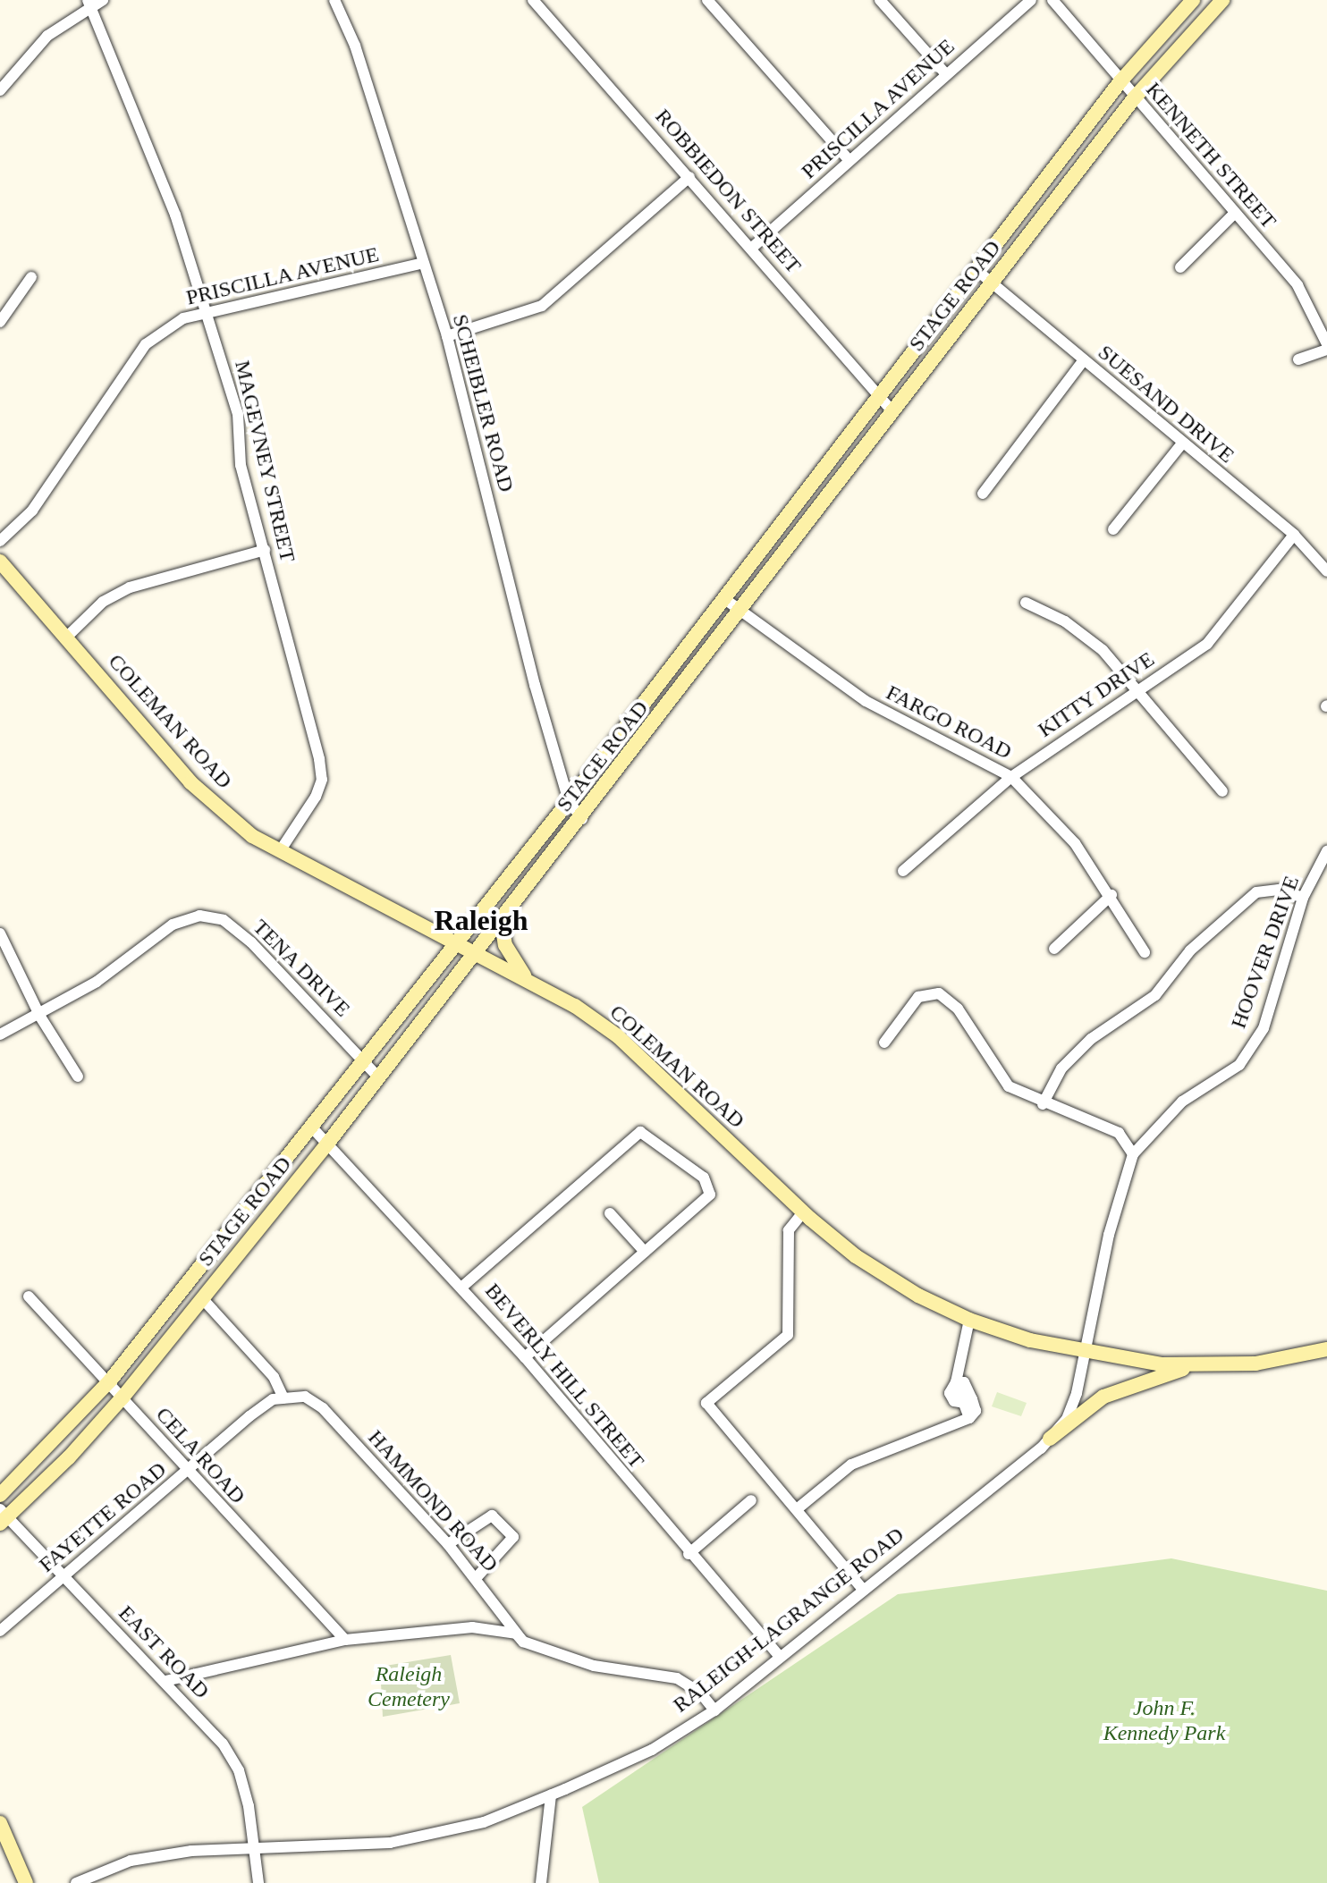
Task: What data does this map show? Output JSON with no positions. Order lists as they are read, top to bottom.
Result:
{
  "streets": {
    "main road": ["STAGE ROAD", "COLEMAN ROAD"],
    "street": [
      "PRISCILLA AVENUE",
      "KENNETH STREET",
      "ROBBIEDON STREET",
      "SCHEIBLER ROAD",
      "SUESAND DRIVE",
      "MAGEVNEY STREET",
      "KITTY DRIVE",
      "FARGO ROAD",
      "HOOVER DRIVE",
      "TENA DRIVE",
      "BEVERLY HILL STREET",
      "CELA ROAD",
      "HAMMOND ROAD",
      "FAYETTE ROAD",
      "RALEIGH-LAGRANGE ROAD",
      "EAST ROAD"
    ]
  },
  "crossings": [
    ["PRISCILLA AVENUE", "ROBBIEDON STREET"],
    ["PRISCILLA AVENUE", "SCHEIBLER ROAD"],
    ["PRISCILLA AVENUE", "MAGEVNEY STREET"],
    ["KENNETH STREET", "STAGE ROAD"],
    ["ROBBIEDON STREET", "STAGE ROAD"],
    ["STAGE ROAD", "SCHEIBLER ROAD"],
    ["STAGE ROAD", "SUESAND DRIVE"],
    ["STAGE ROAD", "COLEMAN ROAD"],
    ["STAGE ROAD", "FARGO ROAD"],
    ["STAGE ROAD", "TENA DRIVE"],
    ["STAGE ROAD", "BEVERLY HILL STREET"],
    ["STAGE ROAD", "CELA ROAD"],
    ["STAGE ROAD", "EAST ROAD"],
    ["SUESAND DRIVE", "KITTY DRIVE"],
    ["MAGEVNEY STREET", "COLEMAN ROAD"],
    ["KITTY DRIVE", "FARGO ROAD"],
    ["COLEMAN ROAD", "HOOVER DRIVE"],
    ["COLEMAN ROAD", "RALEIGH-LAGRANGE ROAD"],
    ["HOOVER DRIVE", "RALEIGH-LAGRANGE ROAD"],
    ["BEVERLY HILL STREET", "RALEIGH-LAGRANGE ROAD"],
    ["CELA ROAD", "FAYETTE ROAD"],
    ["HAMMOND ROAD", "FAYETTE ROAD"],
    ["FAYETTE ROAD", "EAST ROAD"],
    ["RALEIGH-LAGRANGE ROAD", "EAST ROAD"]
  ],
  "districts": ["Raleigh"],
  "parks": ["Raleigh Cemetery", "John F. Kennedy Park"]
}
